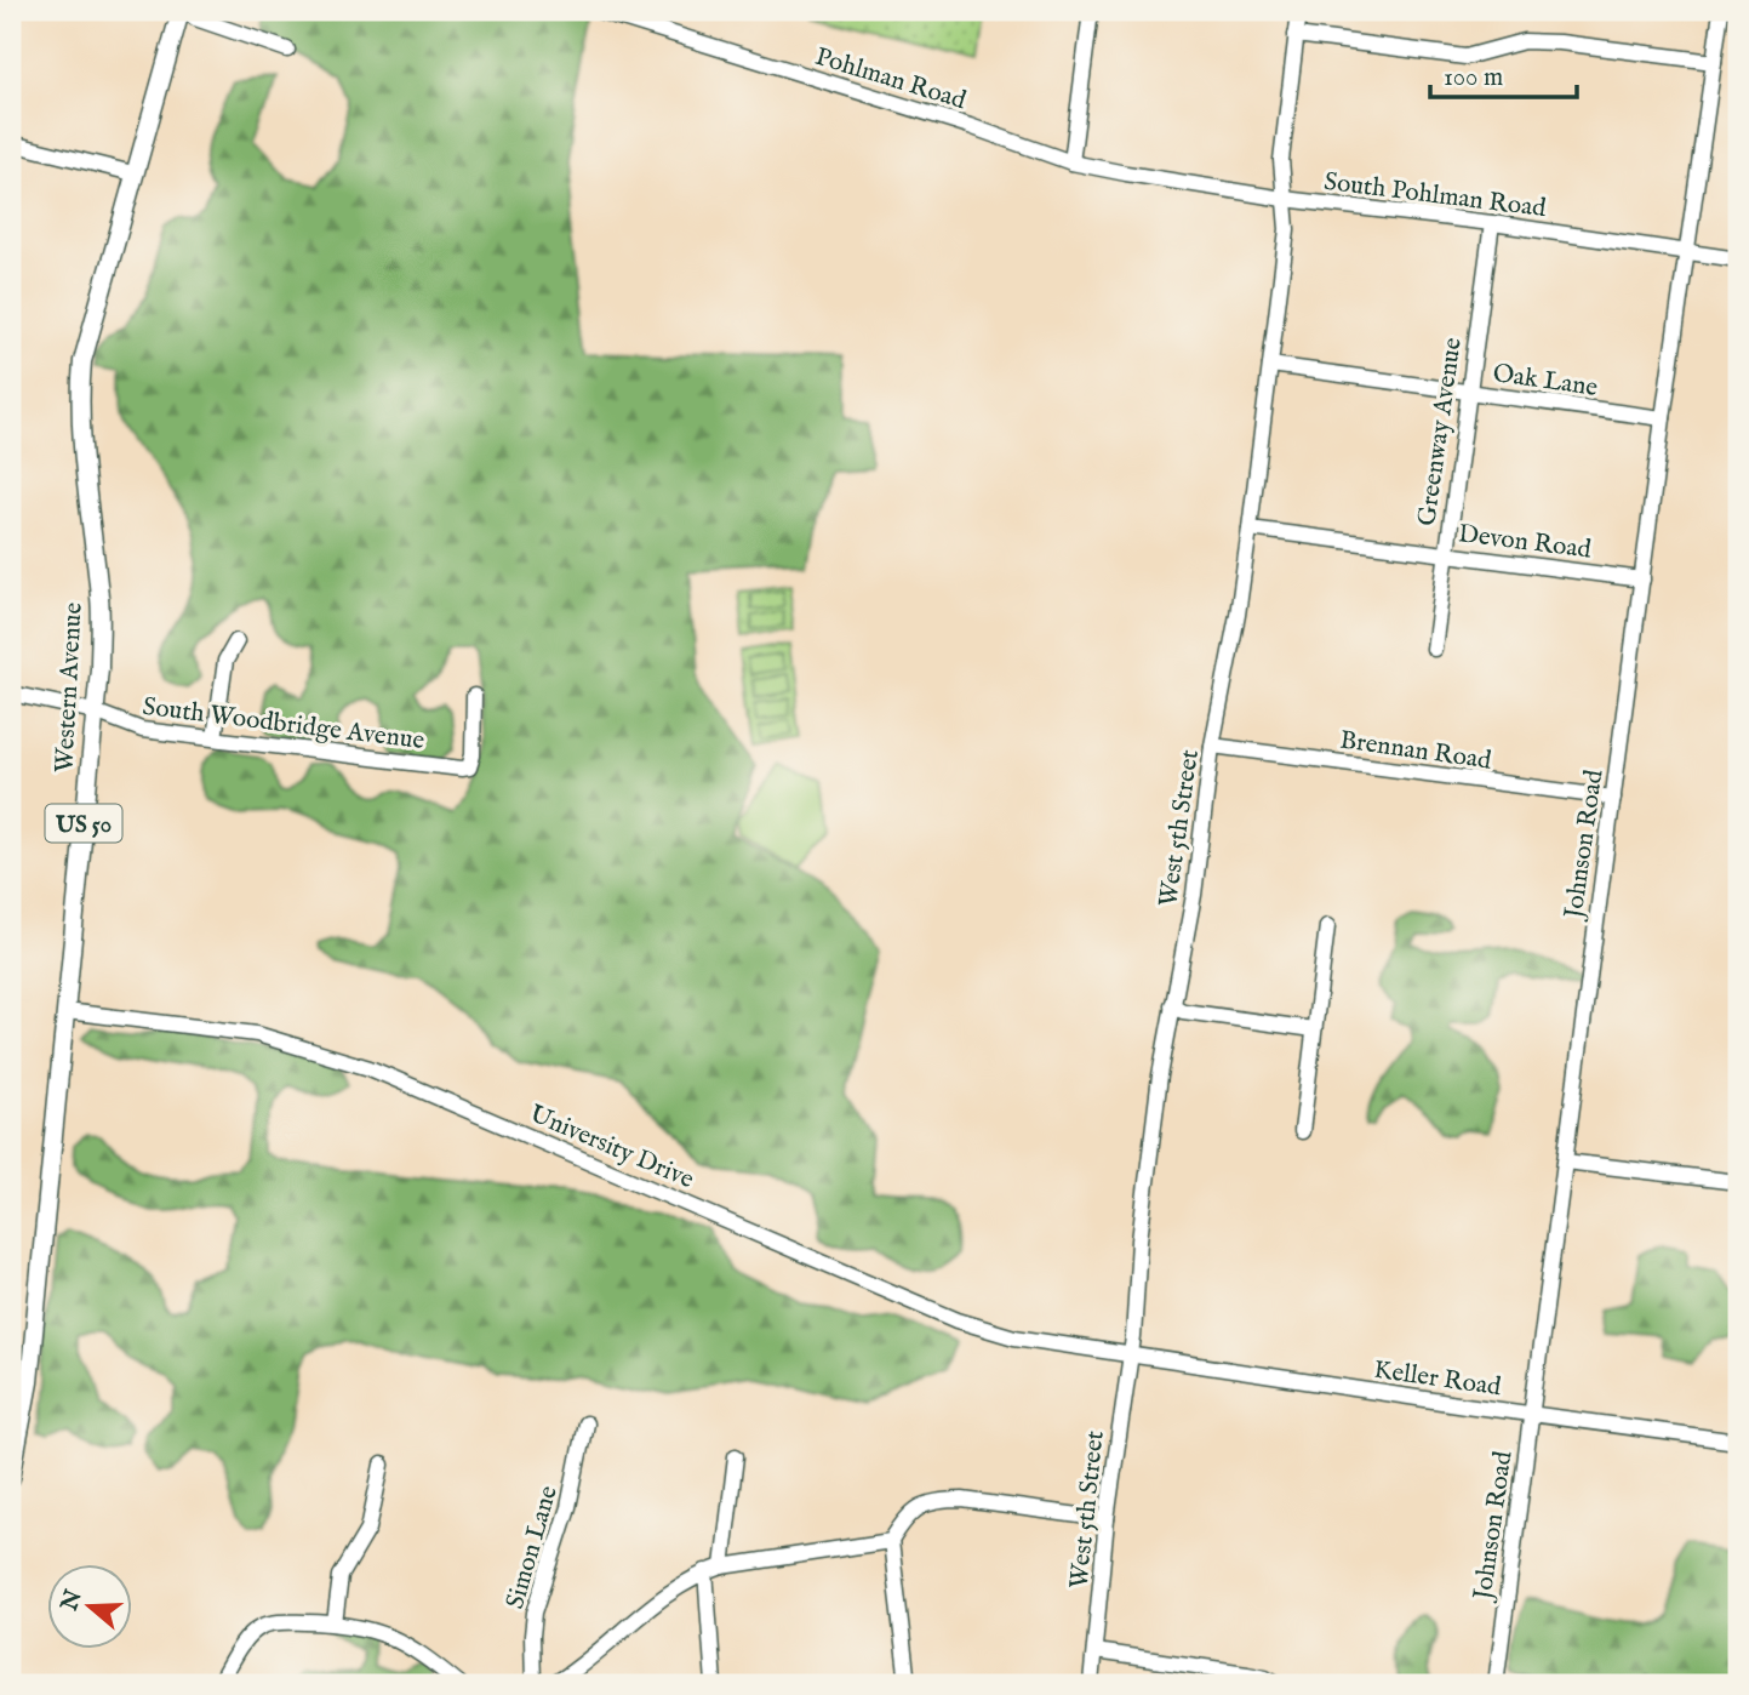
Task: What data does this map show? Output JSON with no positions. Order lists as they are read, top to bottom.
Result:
{
  "streets": {
    "main road": ["Western Avenue", "US 50"],
    "street": [
      "Pohlman Road",
      "South Pohlman Road",
      "Oak Lane",
      "Greenway Avenue",
      "Devon Road",
      "South Woodbridge Avenue",
      "Brennan Road",
      "West 5th Street",
      "Johnson Road",
      "University Drive",
      "Keller Road",
      "Simon Lane"
    ]
  },
  "crossings": [
    ["Pohlman Road", "South Pohlman Road"],
    ["South Pohlman Road", "Greenway Avenue"],
    ["South Pohlman Road", "West 5th Street"],
    ["South Pohlman Road", "Johnson Road"],
    ["Oak Lane", "Greenway Avenue"],
    ["Oak Lane", "West 5th Street"],
    ["Oak Lane", "Johnson Road"],
    ["Greenway Avenue", "Devon Road"],
    ["Devon Road", "West 5th Street"],
    ["Devon Road", "Johnson Road"],
    ["Western Avenue", "South Woodbridge Avenue"],
    ["Western Avenue", "University Drive"],
    ["Brennan Road", "West 5th Street"],
    ["Brennan Road", "Johnson Road"],
    ["West 5th Street", "University Drive"],
    ["West 5th Street", "Keller Road"],
    ["Johnson Road", "Keller Road"],
    ["University Drive", "Keller Road"]
  ],
  "scale_bar": "100 m",
  "north": "left"
}
